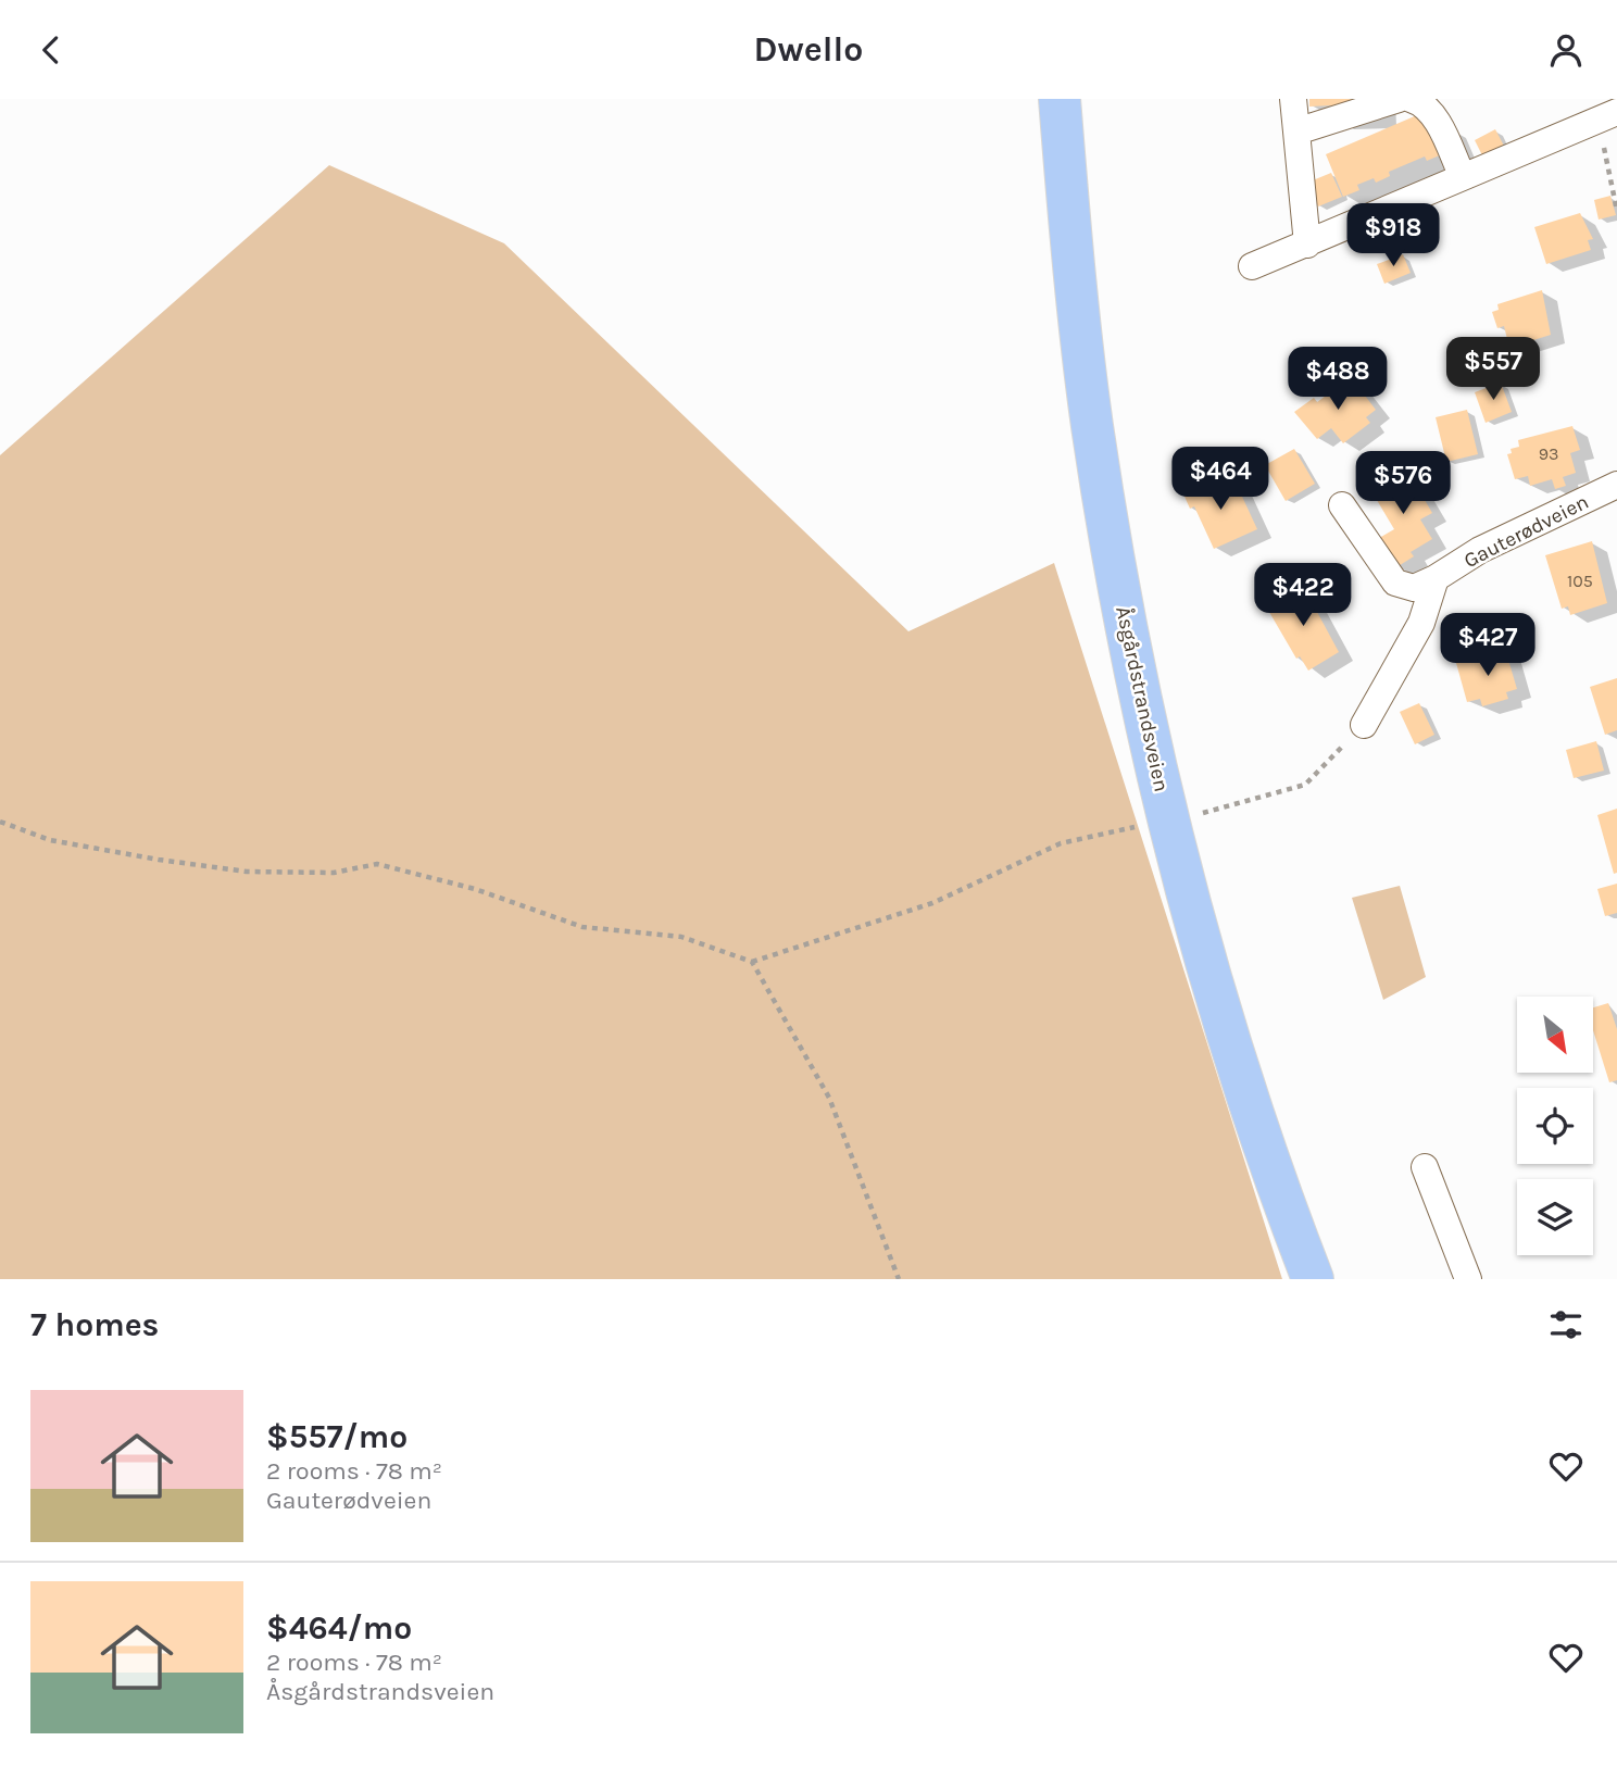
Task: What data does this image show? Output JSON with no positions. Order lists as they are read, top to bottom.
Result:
{
  "streets": {
    "main road": ["Åsgårdstrandsveien"],
    "street": ["Gauterødveien"]
  },
  "house_numbers": ["93", "105"],
  "north": "bottom right",
  "page": {
    "header": "Dwello",
    "price": [
      "$918",
      "$557",
      "$488",
      "$464",
      "$576",
      "$422",
      "$427"
    ],
    "heading": "7 homes",
    "list": [
      {
        "name": "$557/mo",
        "note": "2 rooms · 78 m² · Gauterødveien"
      },
      {
        "name": "$464/mo",
        "note": "2 rooms · 78 m² · Åsgårdstrandsveien"
      }
    ]
  }
}
